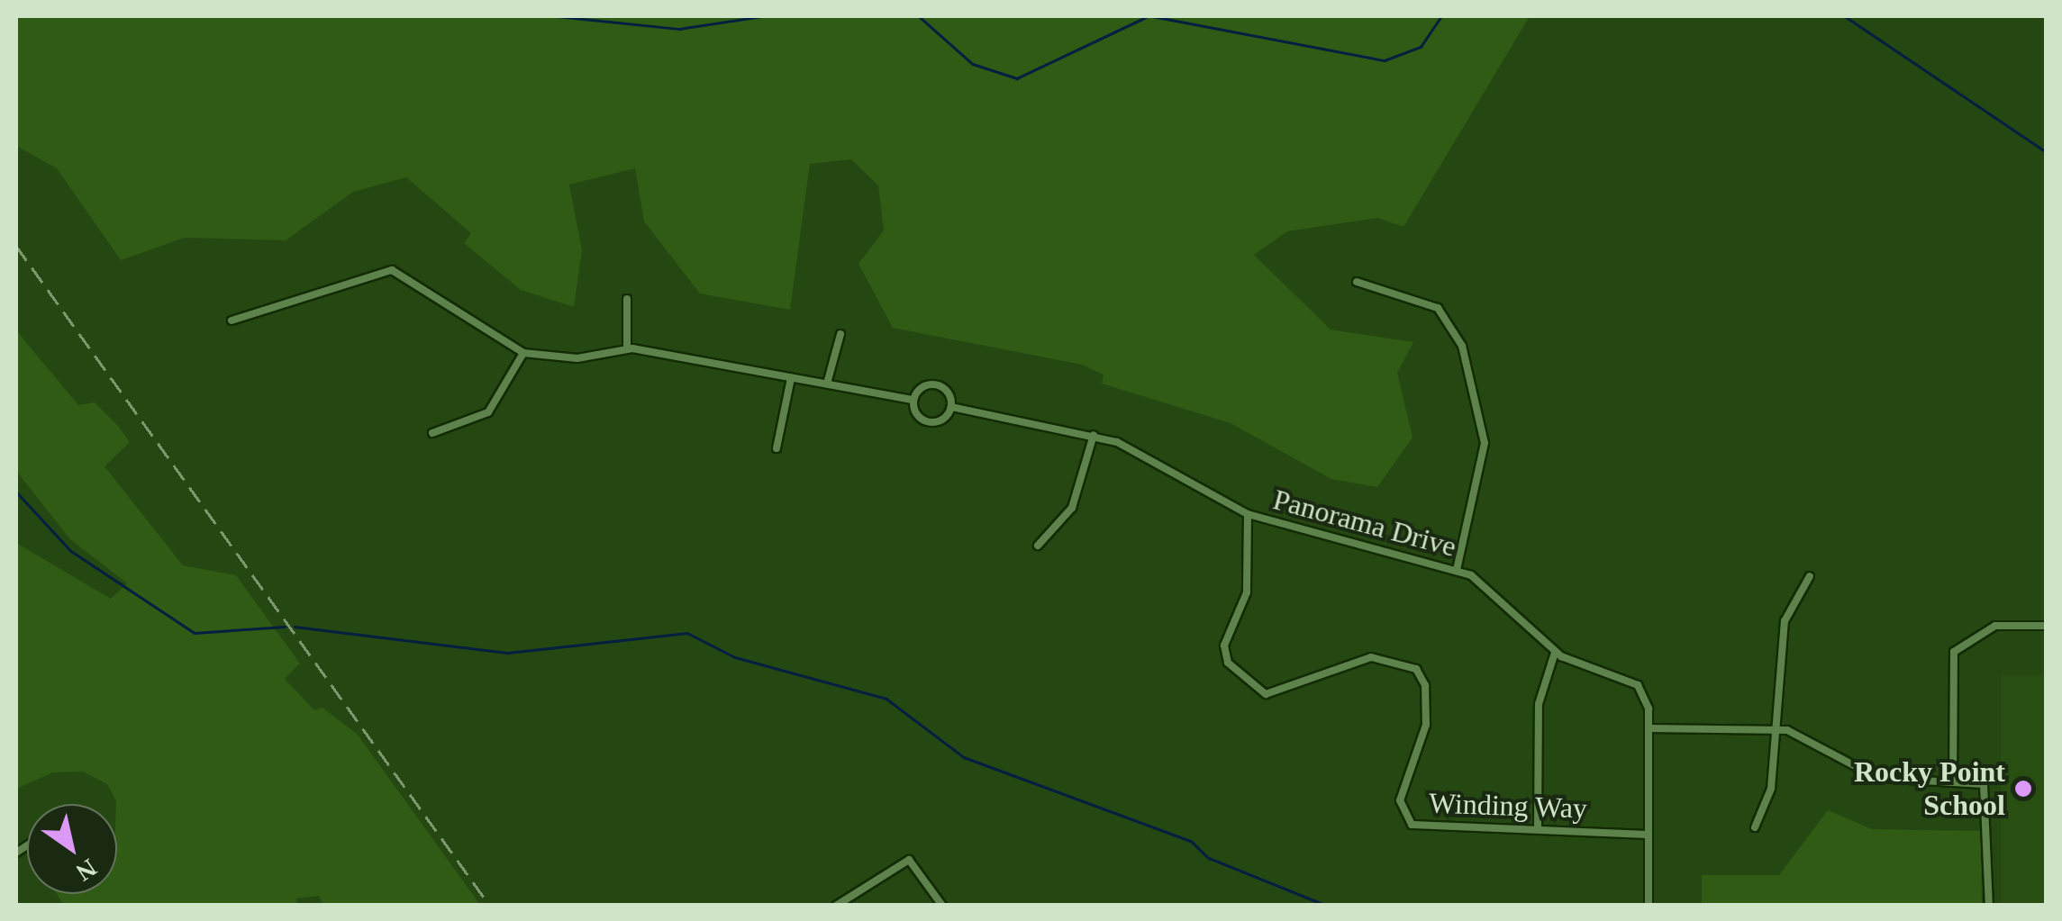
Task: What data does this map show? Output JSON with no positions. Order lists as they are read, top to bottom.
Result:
{
  "streets": {
    "street": ["Panorama Drive", "Winding Way"]
  },
  "crossings": [
    ["Panorama Drive", "Winding Way"]
  ],
  "places": ["Rocky Point School"],
  "north": "bottom right"
}
